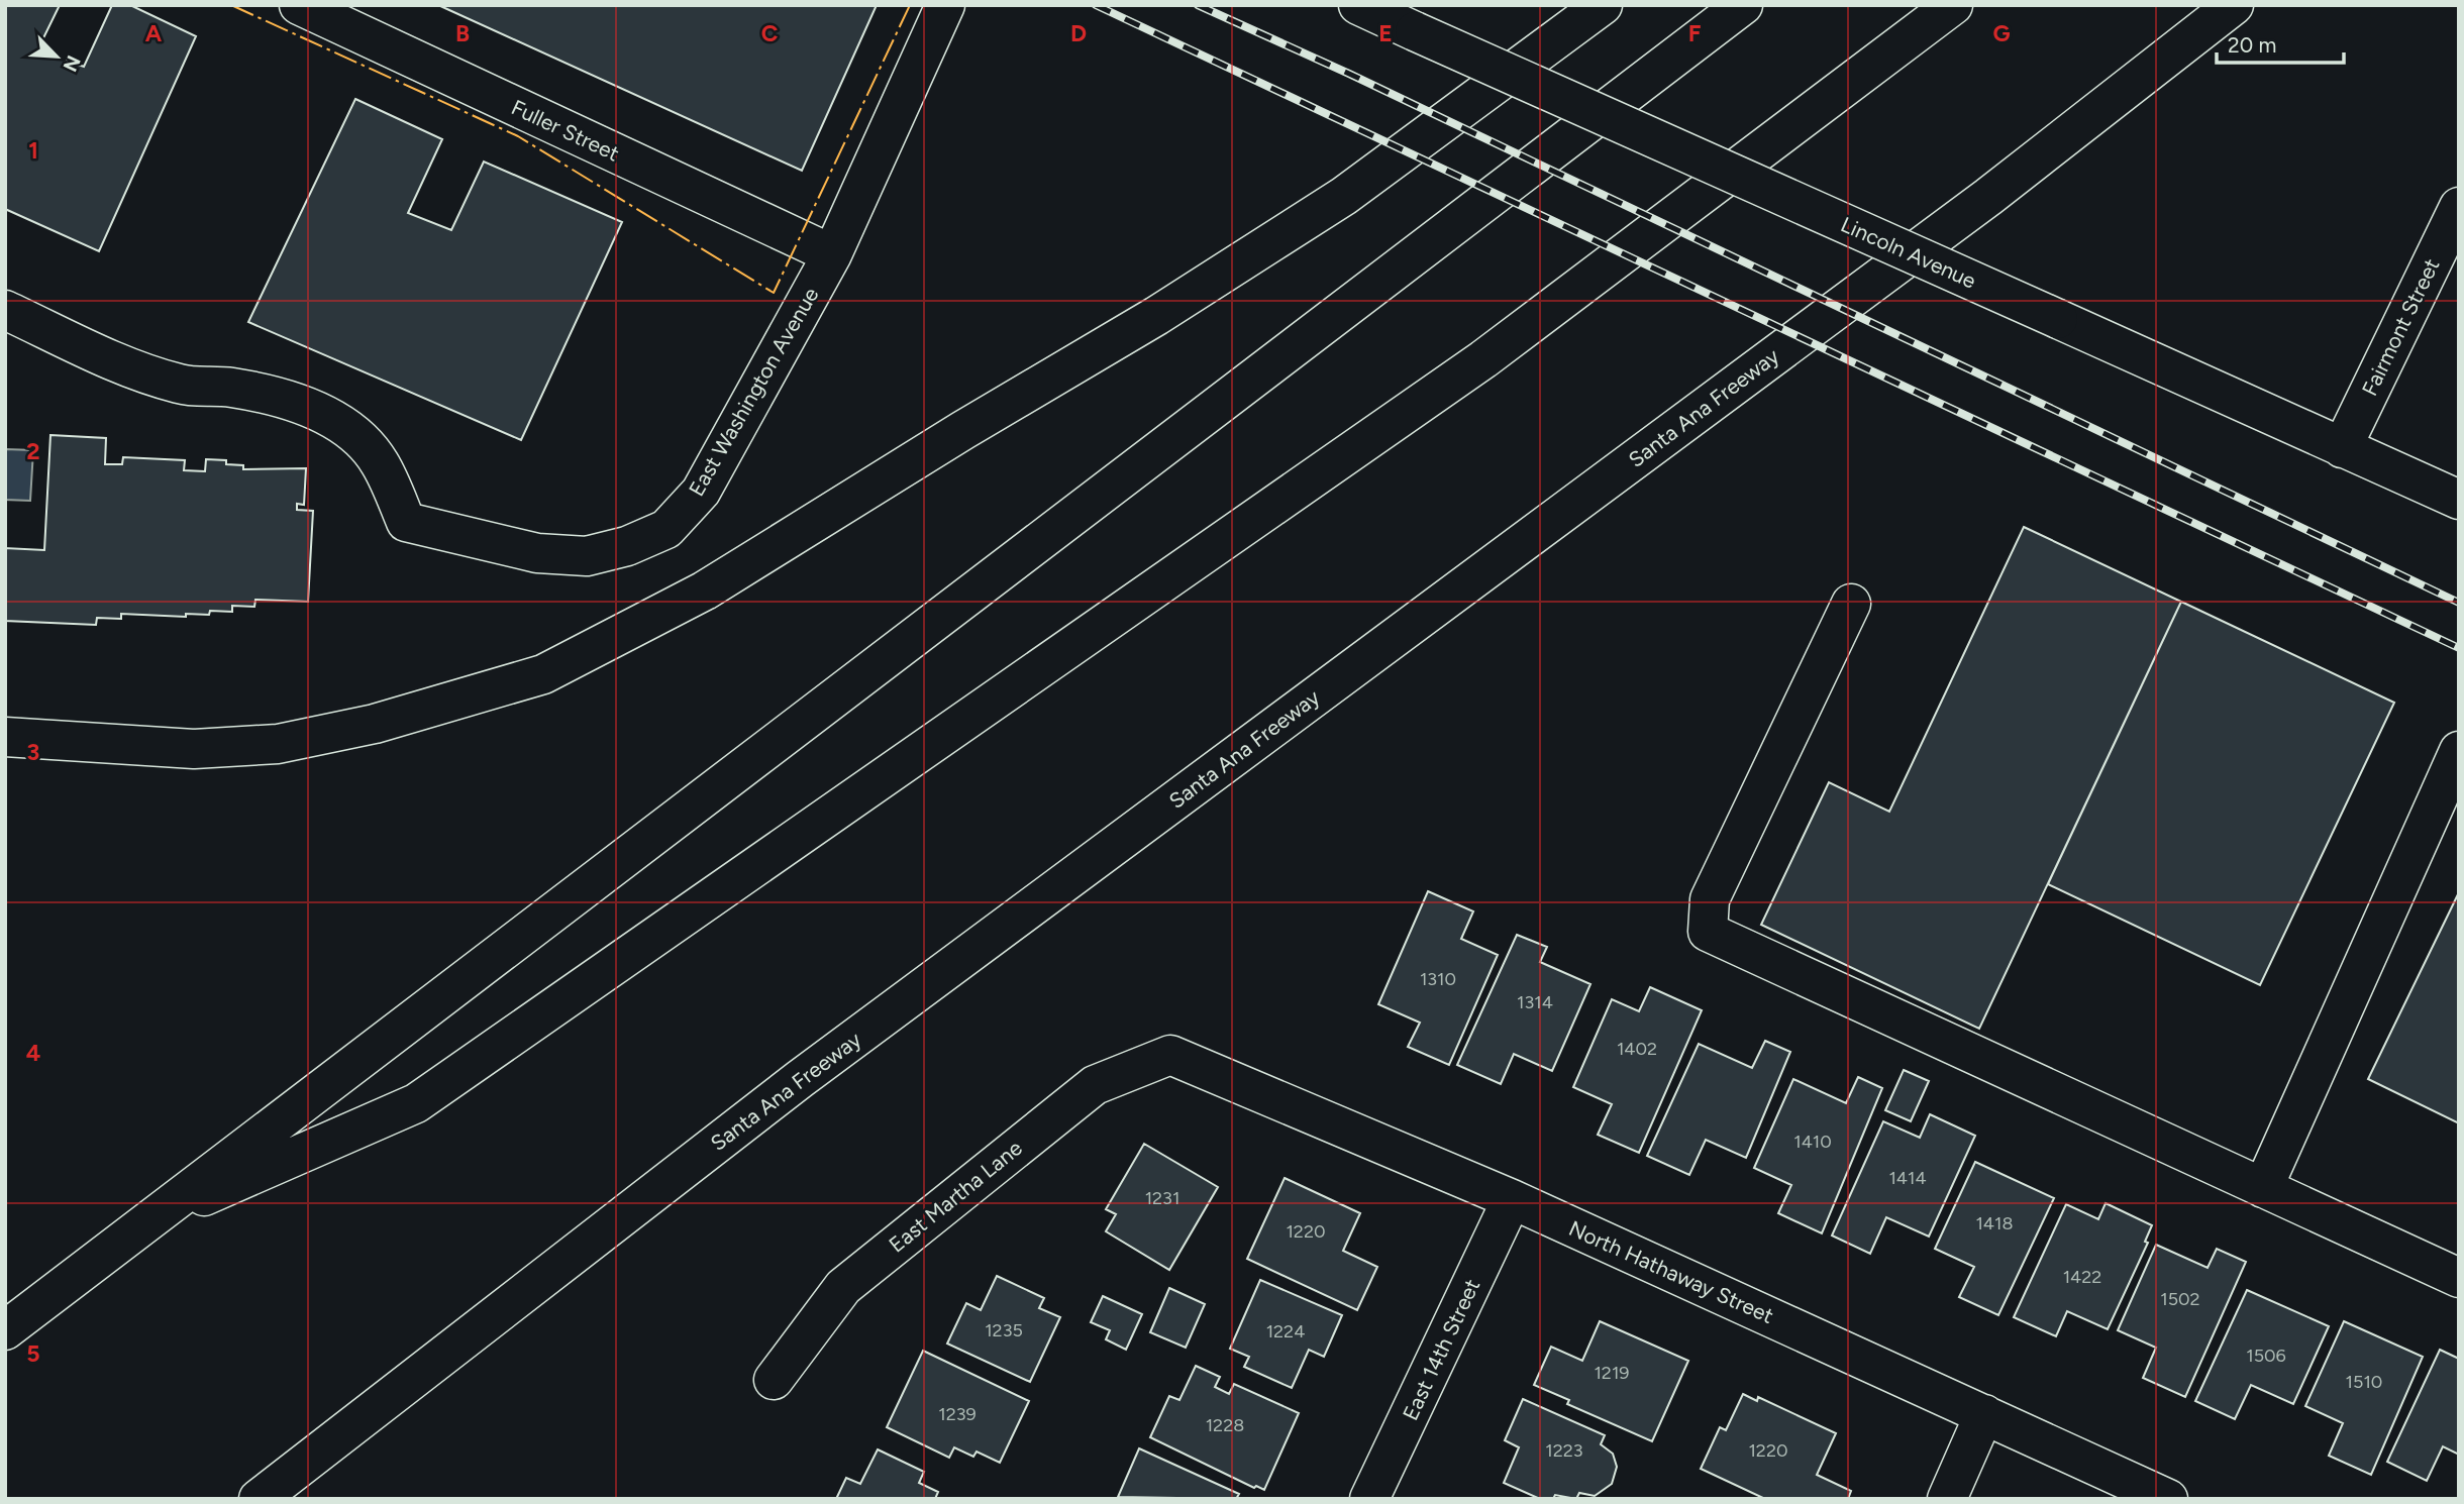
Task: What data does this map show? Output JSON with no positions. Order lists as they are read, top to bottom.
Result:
{
  "streets": {
    "main road": [
      "Fuller Street",
      "Lincoln Avenue",
      "Fairmont Street",
      "East Washington Avenue",
      "Santa Ana Freeway",
      "East Martha Lane",
      "North Hathaway Street",
      "East 14th Street"
    ]
  },
  "crossings": [
    ["Fuller Street", "East Washington Avenue"],
    ["Lincoln Avenue", "Fairmont Street"],
    ["East Martha Lane", "North Hathaway Street"],
    ["North Hathaway Street", "East 14th Street"]
  ],
  "house_numbers": [
    "1310",
    "1314",
    "1402",
    "1410",
    "1414",
    "1231",
    "1418",
    "1220",
    "1422",
    "1502",
    "1235",
    "1224",
    "1506",
    "1219",
    "1510",
    "1239",
    "1228",
    "1223",
    "1220"
  ],
  "scale_bar": "20 m",
  "north": "bottom right",
  "grid": {
    "columns": [
      "A",
      "B",
      "C",
      "D",
      "E",
      "F",
      "G"
    ],
    "rows": [
      "1",
      "2",
      "3",
      "4",
      "5"
    ]
  }
}
